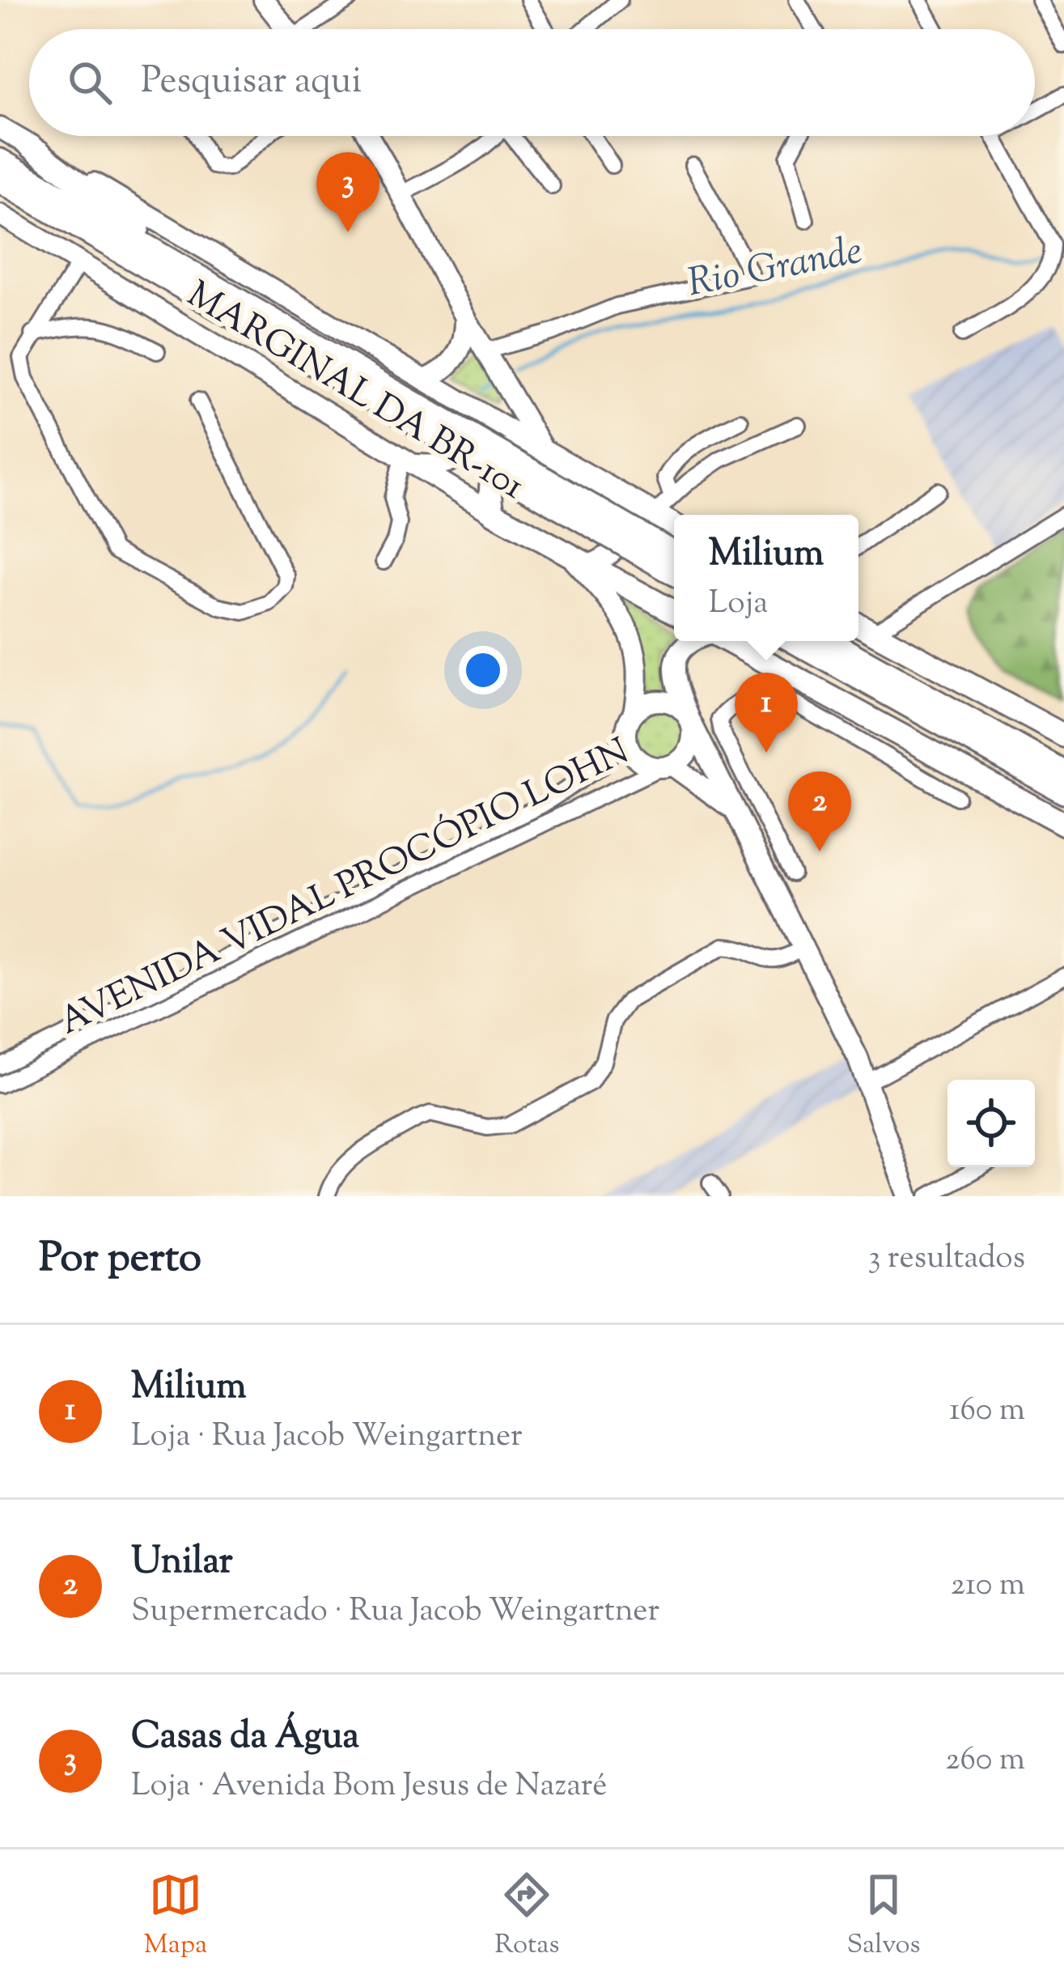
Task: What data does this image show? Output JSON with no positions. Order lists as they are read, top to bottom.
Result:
{
  "streets": {
    "highway": ["MARGINAL DA BR-101"],
    "street": ["AVENIDA VIDAL PROCÓPIO LOHN"]
  },
  "water": ["Rio Grande"],
  "page": {
    "search": "Pesquisar aqui",
    "pins": ["3", "1", "2"],
    "popup": ["Milium", "Loja"],
    "heading": ["Por perto", "3 resultados"],
    "list": [
      {
        "mark": "1",
        "name": "Milium",
        "note": "Loja · Rua Jacob Weingartner",
        "value": "160 m"
      },
      {
        "mark": "2",
        "name": "Unilar",
        "note": "Supermercado · Rua Jacob Weingartner",
        "value": "210 m"
      },
      {
        "mark": "3",
        "name": "Casas da Água",
        "note": "Loja · Avenida Bom Jesus de Nazaré",
        "value": "260 m"
      }
    ],
    "nav": ["Mapa", "Rotas", "Salvos"]
  }
}
